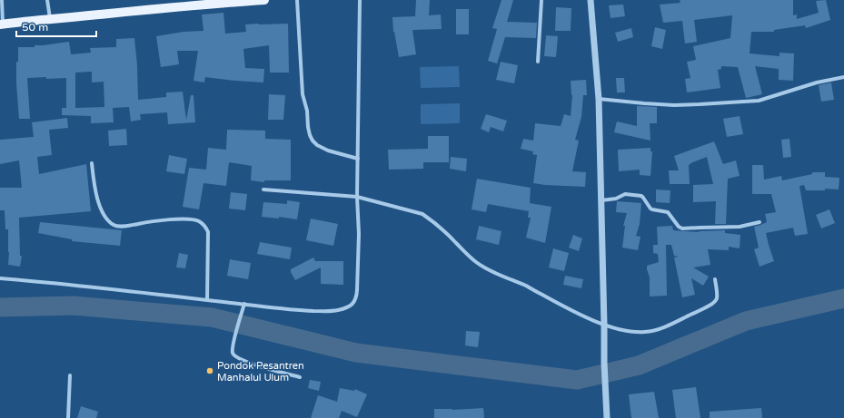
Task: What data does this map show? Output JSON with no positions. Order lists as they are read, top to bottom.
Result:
{
  "places": ["Pondok Pesantren Manhalul Ulum"],
  "scale_bar": "50 m"
}
